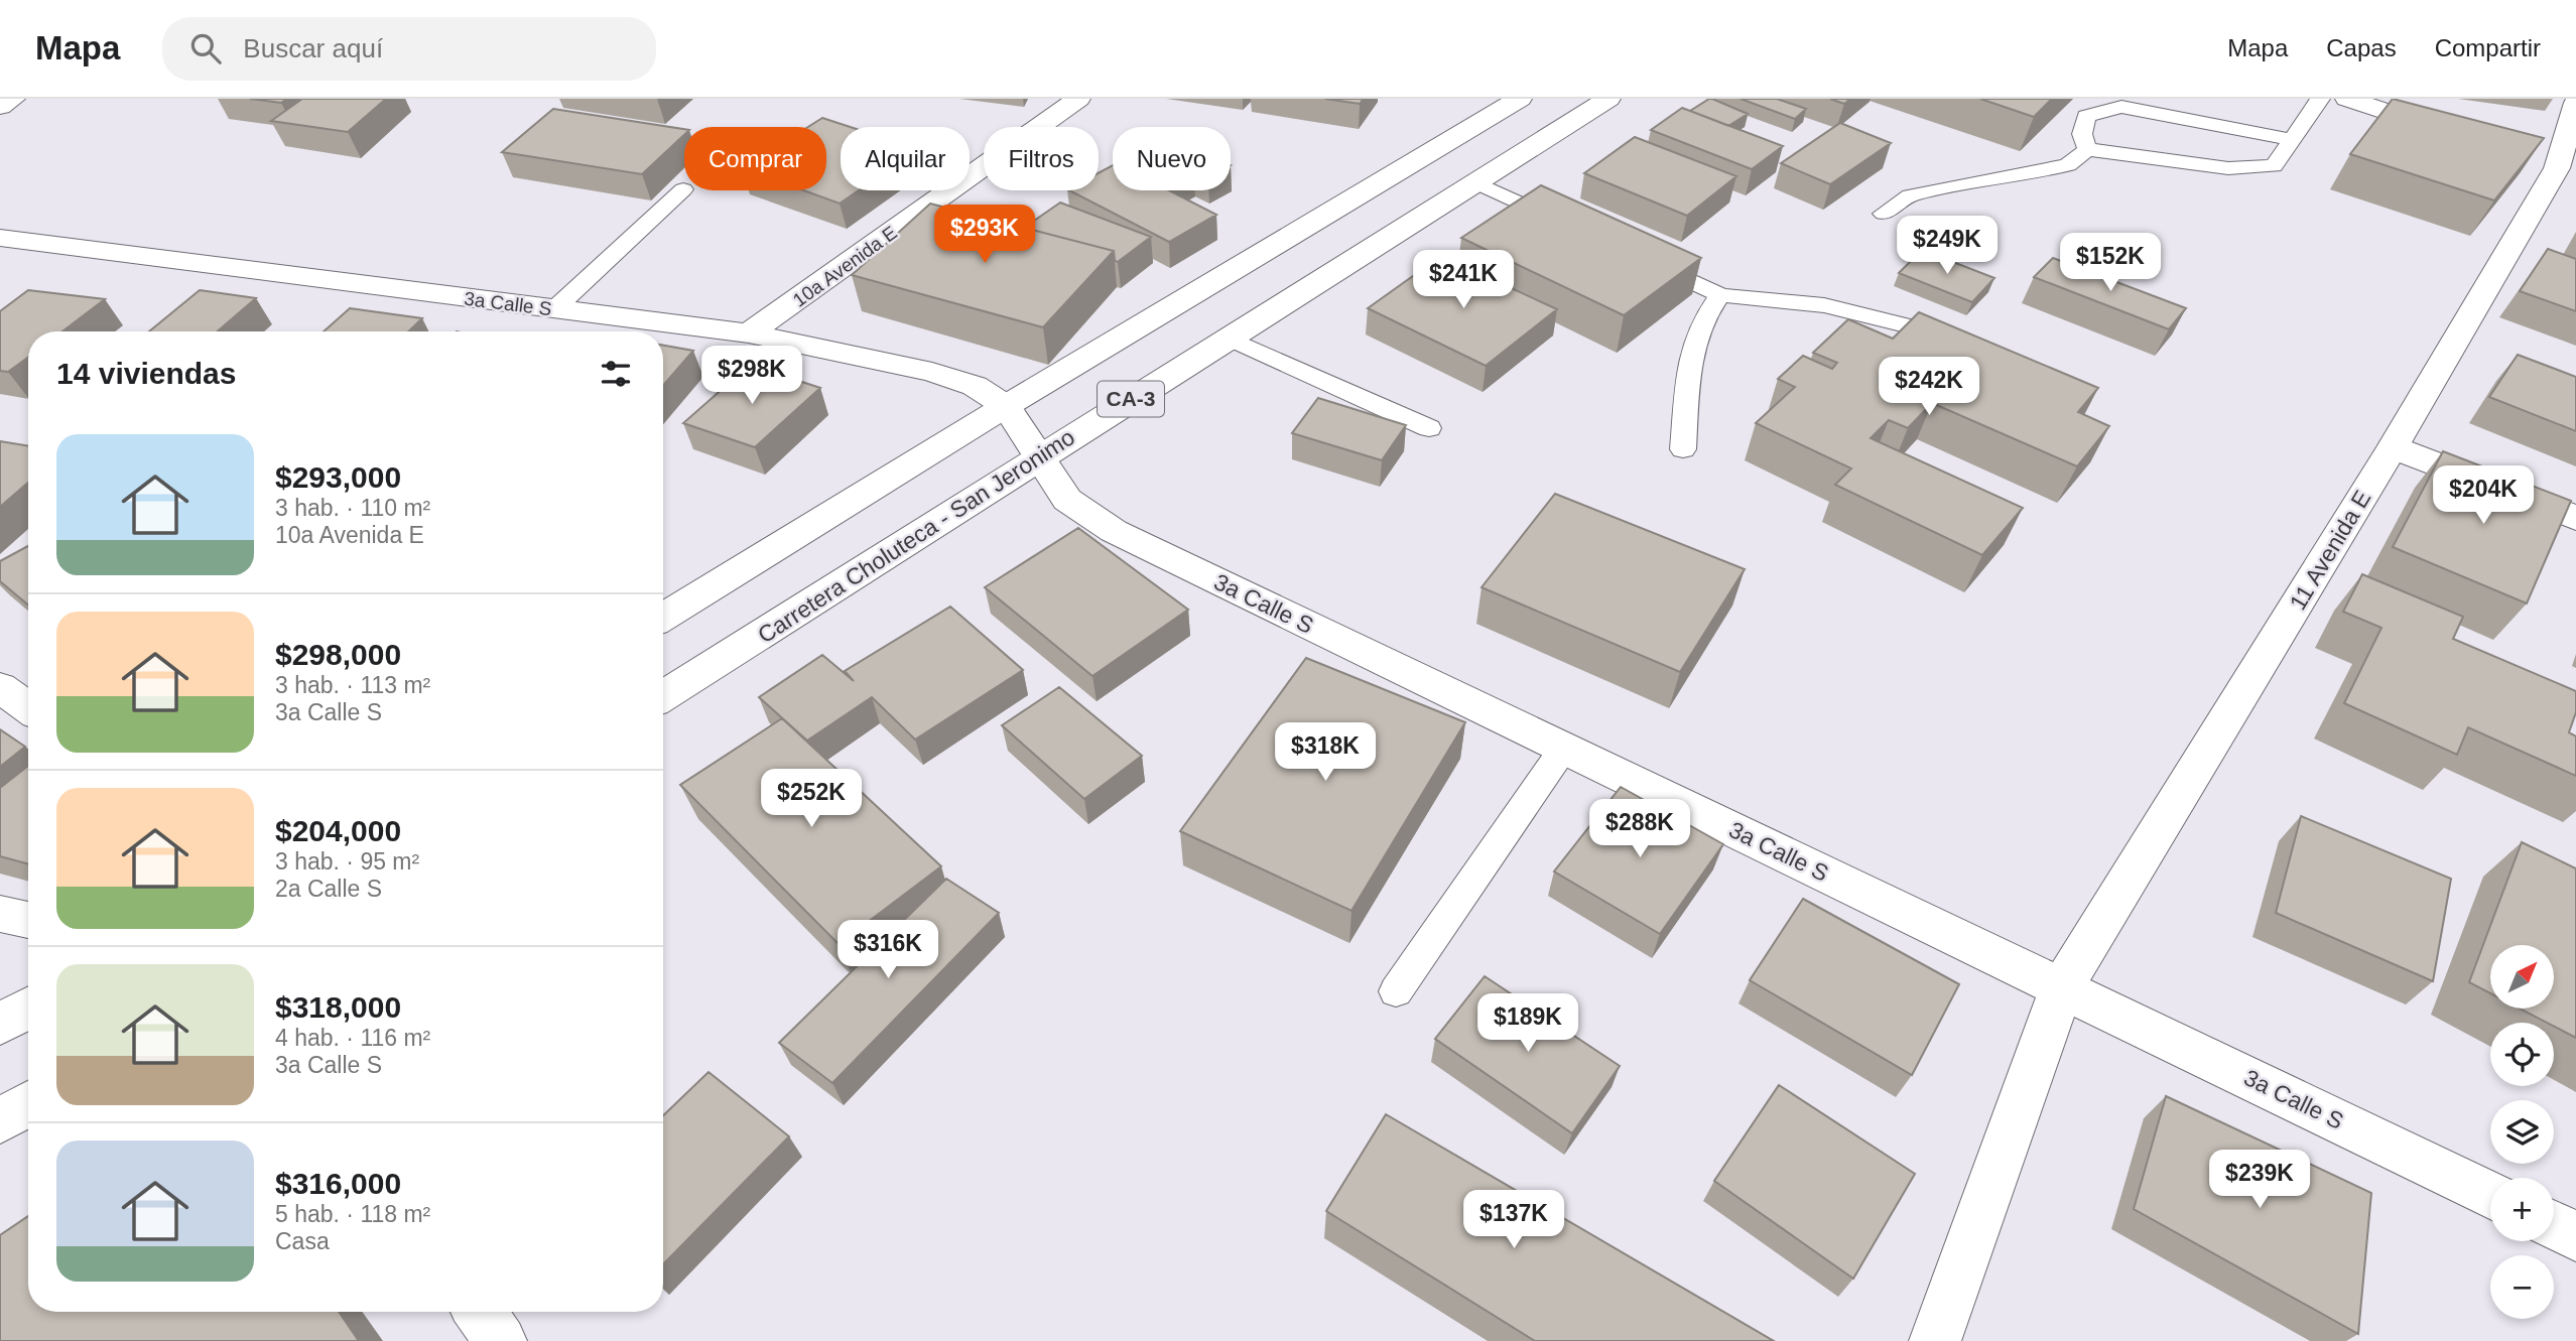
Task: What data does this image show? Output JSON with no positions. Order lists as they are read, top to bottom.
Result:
{
  "streets": {
    "main road": [
      "10a Avenida E",
      "3a Calle S",
      "CA-3",
      "Carretera Choluteca - San Jeronimo",
      "11 Avenida E"
    ]
  },
  "crossings": [
    ["10a Avenida E", "3a Calle S"],
    ["3a Calle S", "CA-3"],
    ["3a Calle S", "Carretera Choluteca - San Jeronimo"],
    ["3a Calle S", "11 Avenida E"]
  ],
  "north": "top right",
  "page": {
    "header": "Mapa",
    "search": "Buscar aquí",
    "nav": ["Mapa", "Capas", "Compartir"],
    "chip": [
      "Comprar",
      "Alquilar",
      "Filtros",
      "Nuevo"
    ],
    "price": [
      "$293K",
      "$249K",
      "$152K",
      "$241K",
      "$298K",
      "$242K",
      "$204K",
      "$318K",
      "$252K",
      "$288K",
      "$316K",
      "$189K",
      "$239K",
      "$137K"
    ],
    "heading": "14 viviendas",
    "list": [
      {
        "name": "$293,000",
        "note": "3 hab. · 110 m² · 10a Avenida E"
      },
      {
        "name": "$298,000",
        "note": "3 hab. · 113 m² · 3a Calle S"
      },
      {
        "name": "$204,000",
        "note": "3 hab. · 95 m² · 2a Calle S"
      },
      {
        "name": "$318,000",
        "note": "4 hab. · 116 m² · 3a Calle S"
      },
      {
        "name": "$316,000",
        "note": "5 hab. · 118 m² · Casa"
      }
    ],
    "map_buttons": ["+", "−"]
  }
}
